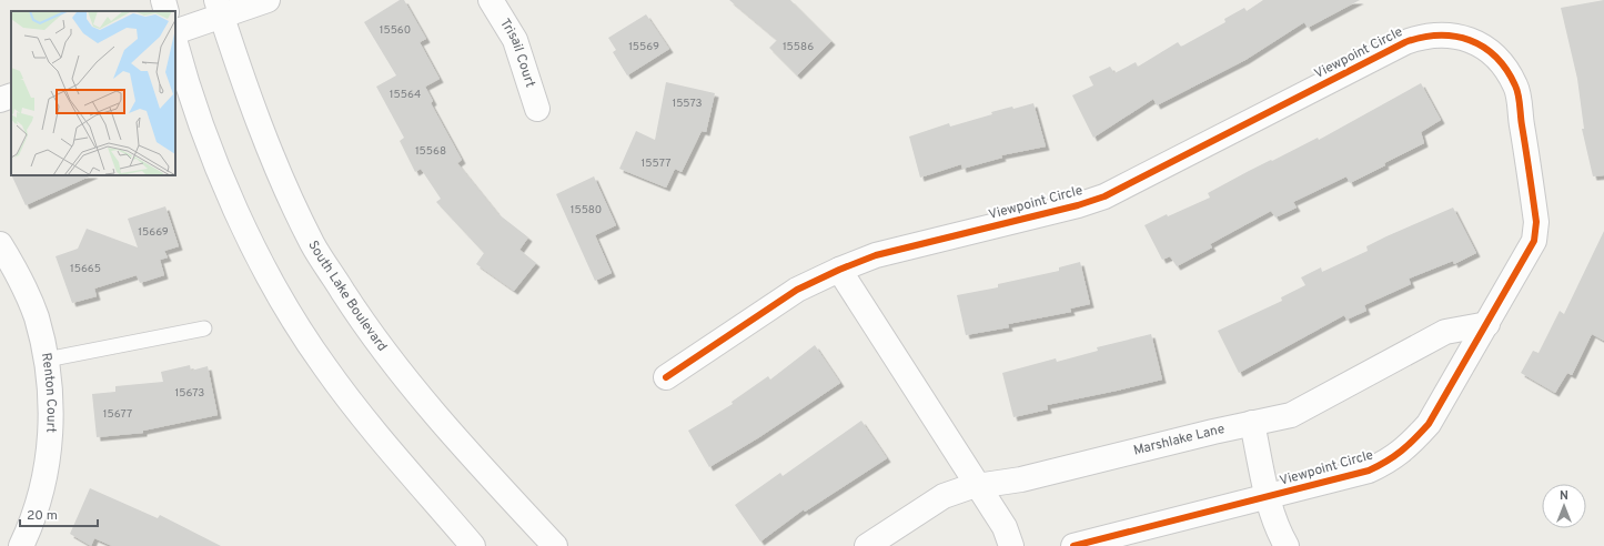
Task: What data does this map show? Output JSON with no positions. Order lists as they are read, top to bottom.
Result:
{
  "streets": {
    "street": [
      "Trisail Court",
      "Viewpoint Circle",
      "South Lake Boulevard",
      "Renton Court",
      "Marshlake Lane"
    ]
  },
  "crossings": [
    ["Viewpoint Circle", "Marshlake Lane"]
  ],
  "house_numbers": [
    "15560",
    "15569",
    "15586",
    "15564",
    "15573",
    "15568",
    "15577",
    "15580",
    "15669",
    "15665",
    "15673",
    "15677"
  ],
  "scale_bar": "20 m",
  "north": "top"
}
